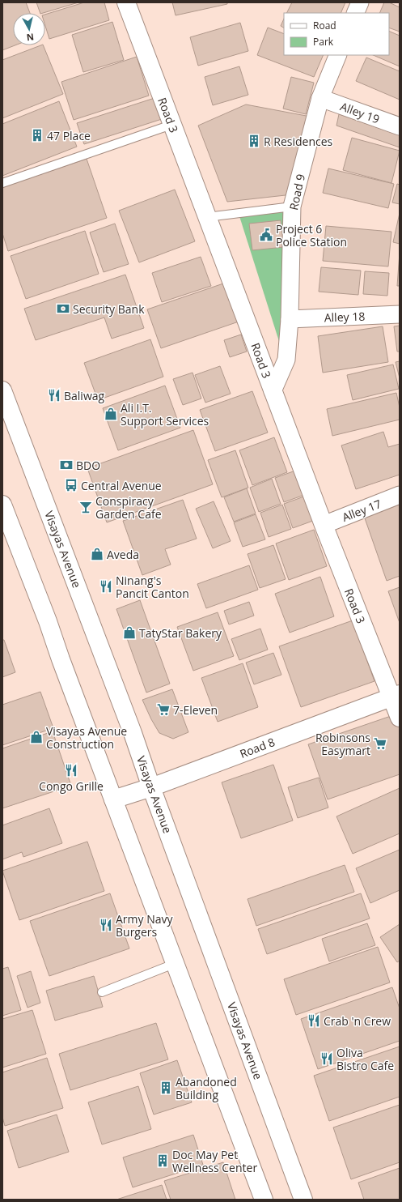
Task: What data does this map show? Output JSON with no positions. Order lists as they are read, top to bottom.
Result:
{
  "streets": {
    "main road": ["Road 3", "Visayas Avenue", "Road 8"],
    "street": [
      "Alley 19",
      "Road 9",
      "Alley 18",
      "Alley 17"
    ]
  },
  "crossings": [
    ["Alley 19", "Road 9"],
    ["Road 3", "Road 9"],
    ["Road 3", "Alley 17"],
    ["Road 3", "Road 8"],
    ["Road 9", "Alley 18"],
    ["Visayas Avenue", "Road 8"]
  ],
  "places": {
    "building": [
      "47 Place",
      "R Residences",
      "Abandoned Building",
      "Doc May Pet Wellness Center"
    ],
    "public building": ["Project 6 Police Station"],
    "bank": ["Security Bank", "BDO"],
    "restaurant": [
      "Baliwag",
      "Ninang's Pancit Canton",
      "Congo Grille",
      "Army Navy Burgers",
      "Crab 'n Crew",
      "Oliva Bistro Cafe"
    ],
    "shop": [
      "Ali I.T. Support Services",
      "Aveda",
      "TatyStar Bakery",
      "Visayas Avenue Construction"
    ],
    "bus stop": ["Central Avenue"],
    "bar": ["Conspiracy Garden Cafe"],
    "supermarket": ["7-Eleven", "Robinsons Easymart"]
  },
  "legend": ["Road", "Park"],
  "north": "bottom"
}
